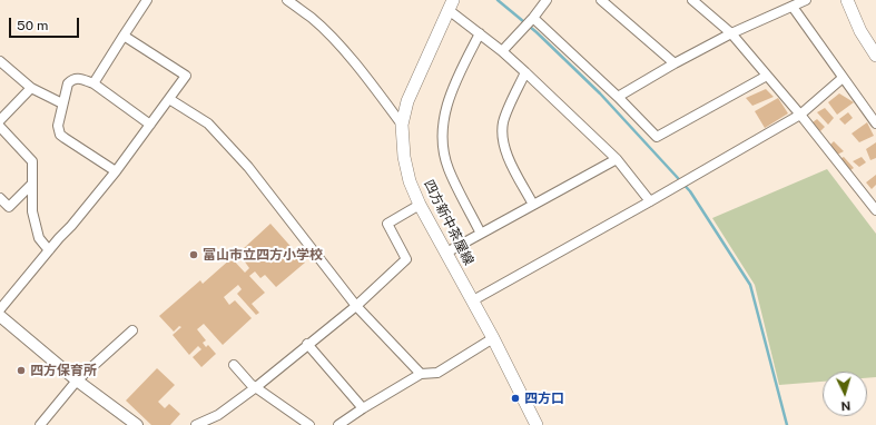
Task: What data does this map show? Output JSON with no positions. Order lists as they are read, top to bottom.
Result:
{
  "streets": {
    "main road": ["四方新中茶屋線"]
  },
  "places": ["富山市立四方小学校", "四方保育所", "四方口"],
  "scale_bar": "50 m",
  "north": "bottom"
}
